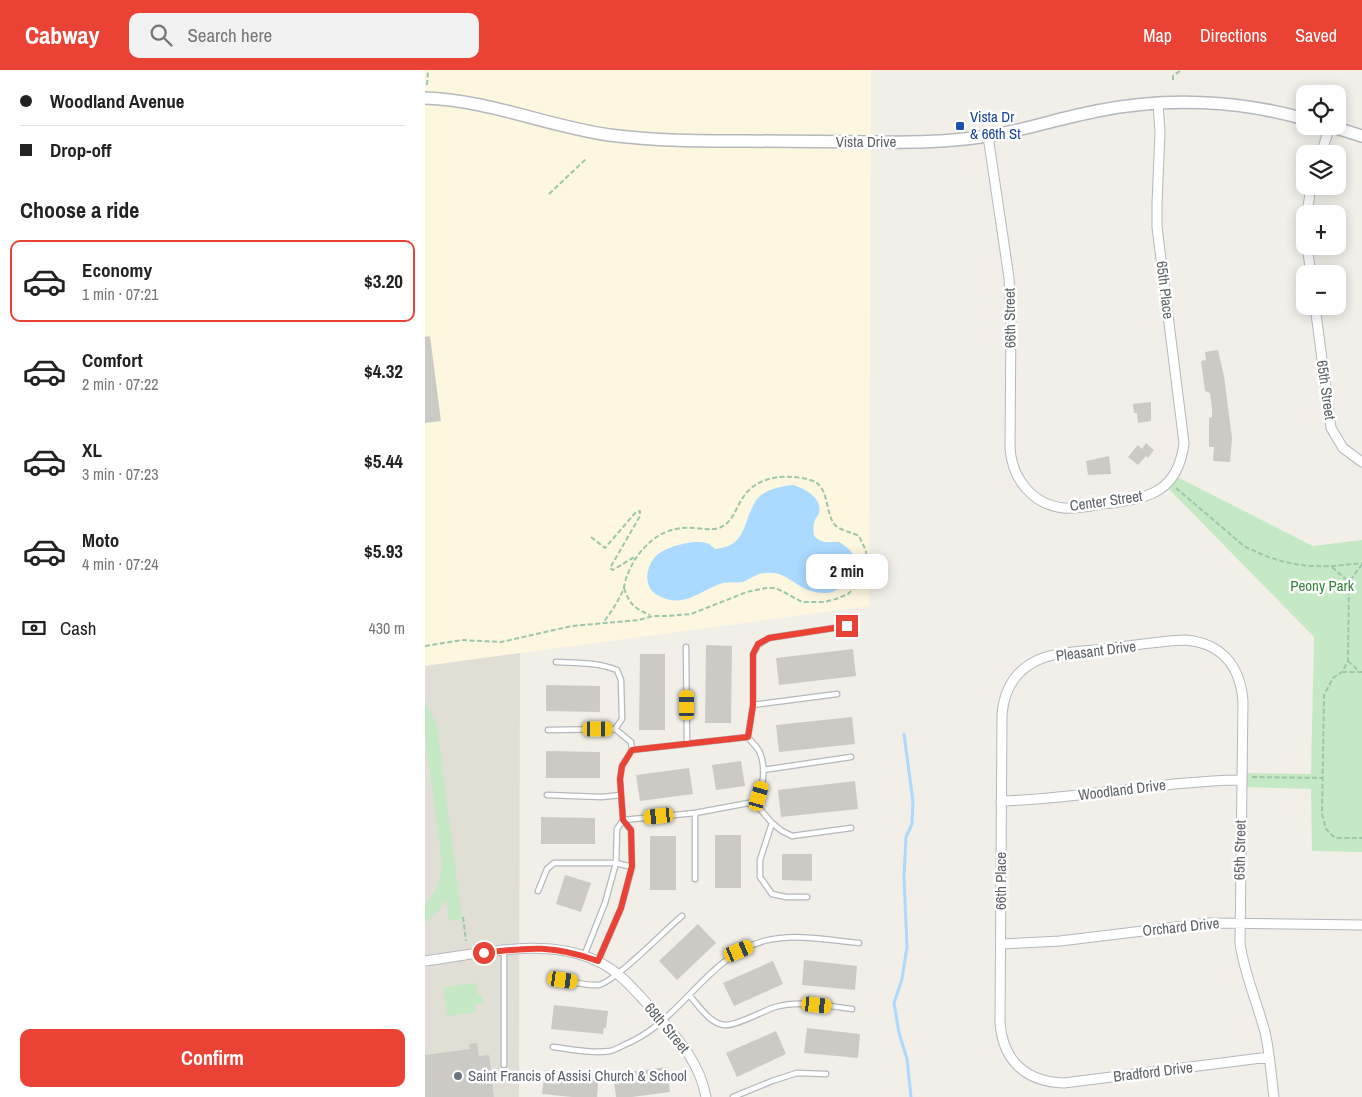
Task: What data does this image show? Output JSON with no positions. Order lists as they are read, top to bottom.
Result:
{
  "streets": {
    "street": [
      "Vista Drive",
      "65th Place",
      "66th Street",
      "65th Street",
      "Center Street",
      "Pleasant Drive",
      "Woodland Drive",
      "66th Place",
      "Orchard Drive",
      "68th Street",
      "Bradford Drive"
    ]
  },
  "crossings": [
    ["Vista Drive", "65th Place"],
    ["Vista Drive", "66th Street"],
    ["65th Place", "Center Street"],
    ["66th Street", "Center Street"],
    ["65th Street", "Pleasant Drive"],
    ["65th Street", "Woodland Drive"],
    ["65th Street", "Orchard Drive"],
    ["65th Street", "Bradford Drive"],
    ["Pleasant Drive", "66th Place"],
    ["Woodland Drive", "66th Place"],
    ["66th Place", "Orchard Drive"],
    ["66th Place", "Bradford Drive"]
  ],
  "parks": ["Peony Park"],
  "places": {
    "transit": ["Vista Dr & 66th St"],
    "other": ["Saint Francis of Assisi Church & School"]
  },
  "page": {
    "header": "Cabway",
    "search": "Search here",
    "nav": ["Map", "Directions", "Saved"],
    "banner": ["Woodland Avenue", "Drop-off"],
    "map_buttons": ["+", "−"],
    "heading": "Choose a ride",
    "list": [
      {
        "name": "Economy",
        "note": "1 min · 07:21",
        "value": "$3.20"
      },
      {
        "name": "Comfort",
        "note": "2 min · 07:22",
        "value": "$4.32"
      },
      {
        "name": "XL",
        "note": "3 min · 07:23",
        "value": "$5.44"
      },
      {
        "name": "Moto",
        "note": "4 min · 07:24",
        "value": "$5.93"
      }
    ],
    "bubble": "2 min",
    "pay": ["Cash", "430 m"],
    "buttons": "Confirm"
  }
}
